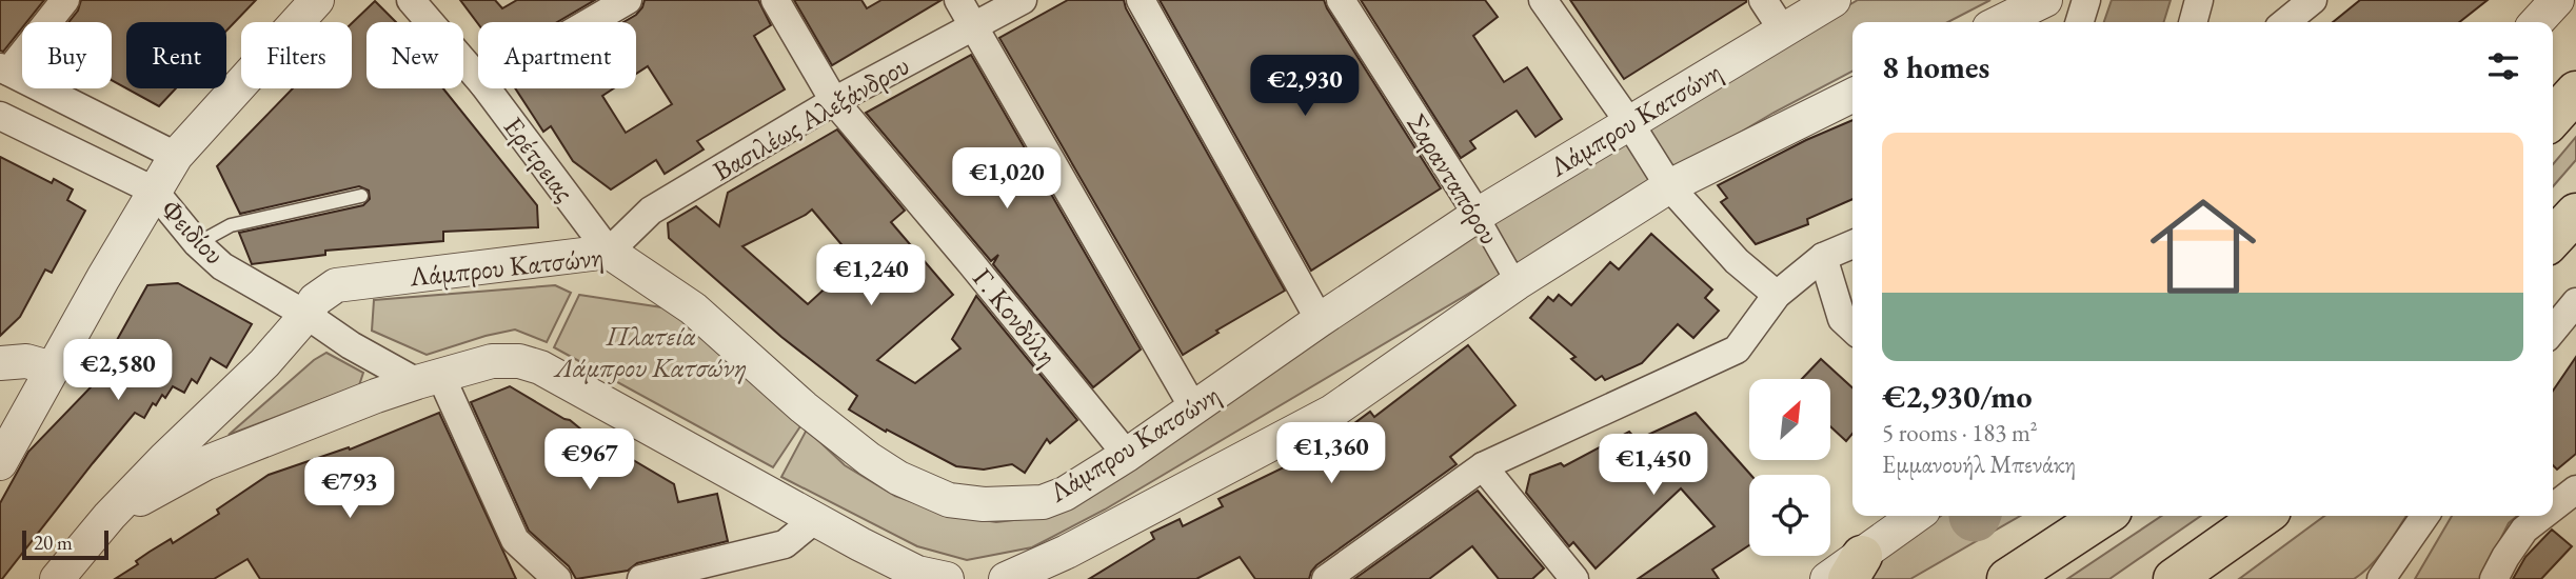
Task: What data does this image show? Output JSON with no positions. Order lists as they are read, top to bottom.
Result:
{
  "streets": {
    "street": [
      "Βασιλέως Αλεξάνδρου",
      "Λάμπρου Κατσώνη",
      "Ερέτρειας",
      "Σαρανταπόρου",
      "Φειδίου",
      "Γ. Κονδύλη"
    ]
  },
  "crossings": [
    ["Βασιλέως Αλεξάνδρου", "Λάμπρου Κατσώνη"],
    ["Βασιλέως Αλεξάνδρου", "Ερέτρειας"],
    ["Βασιλέως Αλεξάνδρου", "Γ. Κονδύλη"],
    ["Λάμπρου Κατσώνη", "Ερέτρειας"],
    ["Λάμπρου Κατσώνη", "Σαρανταπόρου"],
    ["Λάμπρου Κατσώνη", "Φειδίου"],
    ["Λάμπρου Κατσώνη", "Γ. Κονδύλη"]
  ],
  "parks": ["Πλατεία Λάμπρου Κατσώνη"],
  "scale_bar": "20 m",
  "north": "top right",
  "page": {
    "chip": [
      "Buy",
      "Rent",
      "Filters",
      "New",
      "Apartment"
    ],
    "heading": "8 homes",
    "price": [
      "€2,930",
      "€1,020",
      "€1,240",
      "€2,580",
      "€1,360",
      "€967",
      "€1,450",
      "€793"
    ],
    "list": [
      {
        "name": "€2,930/mo",
        "note": "5 rooms · 183 m² · Εμμανουήλ Μπενάκη"
      }
    ],
    "scale": "20 m"
  }
}
